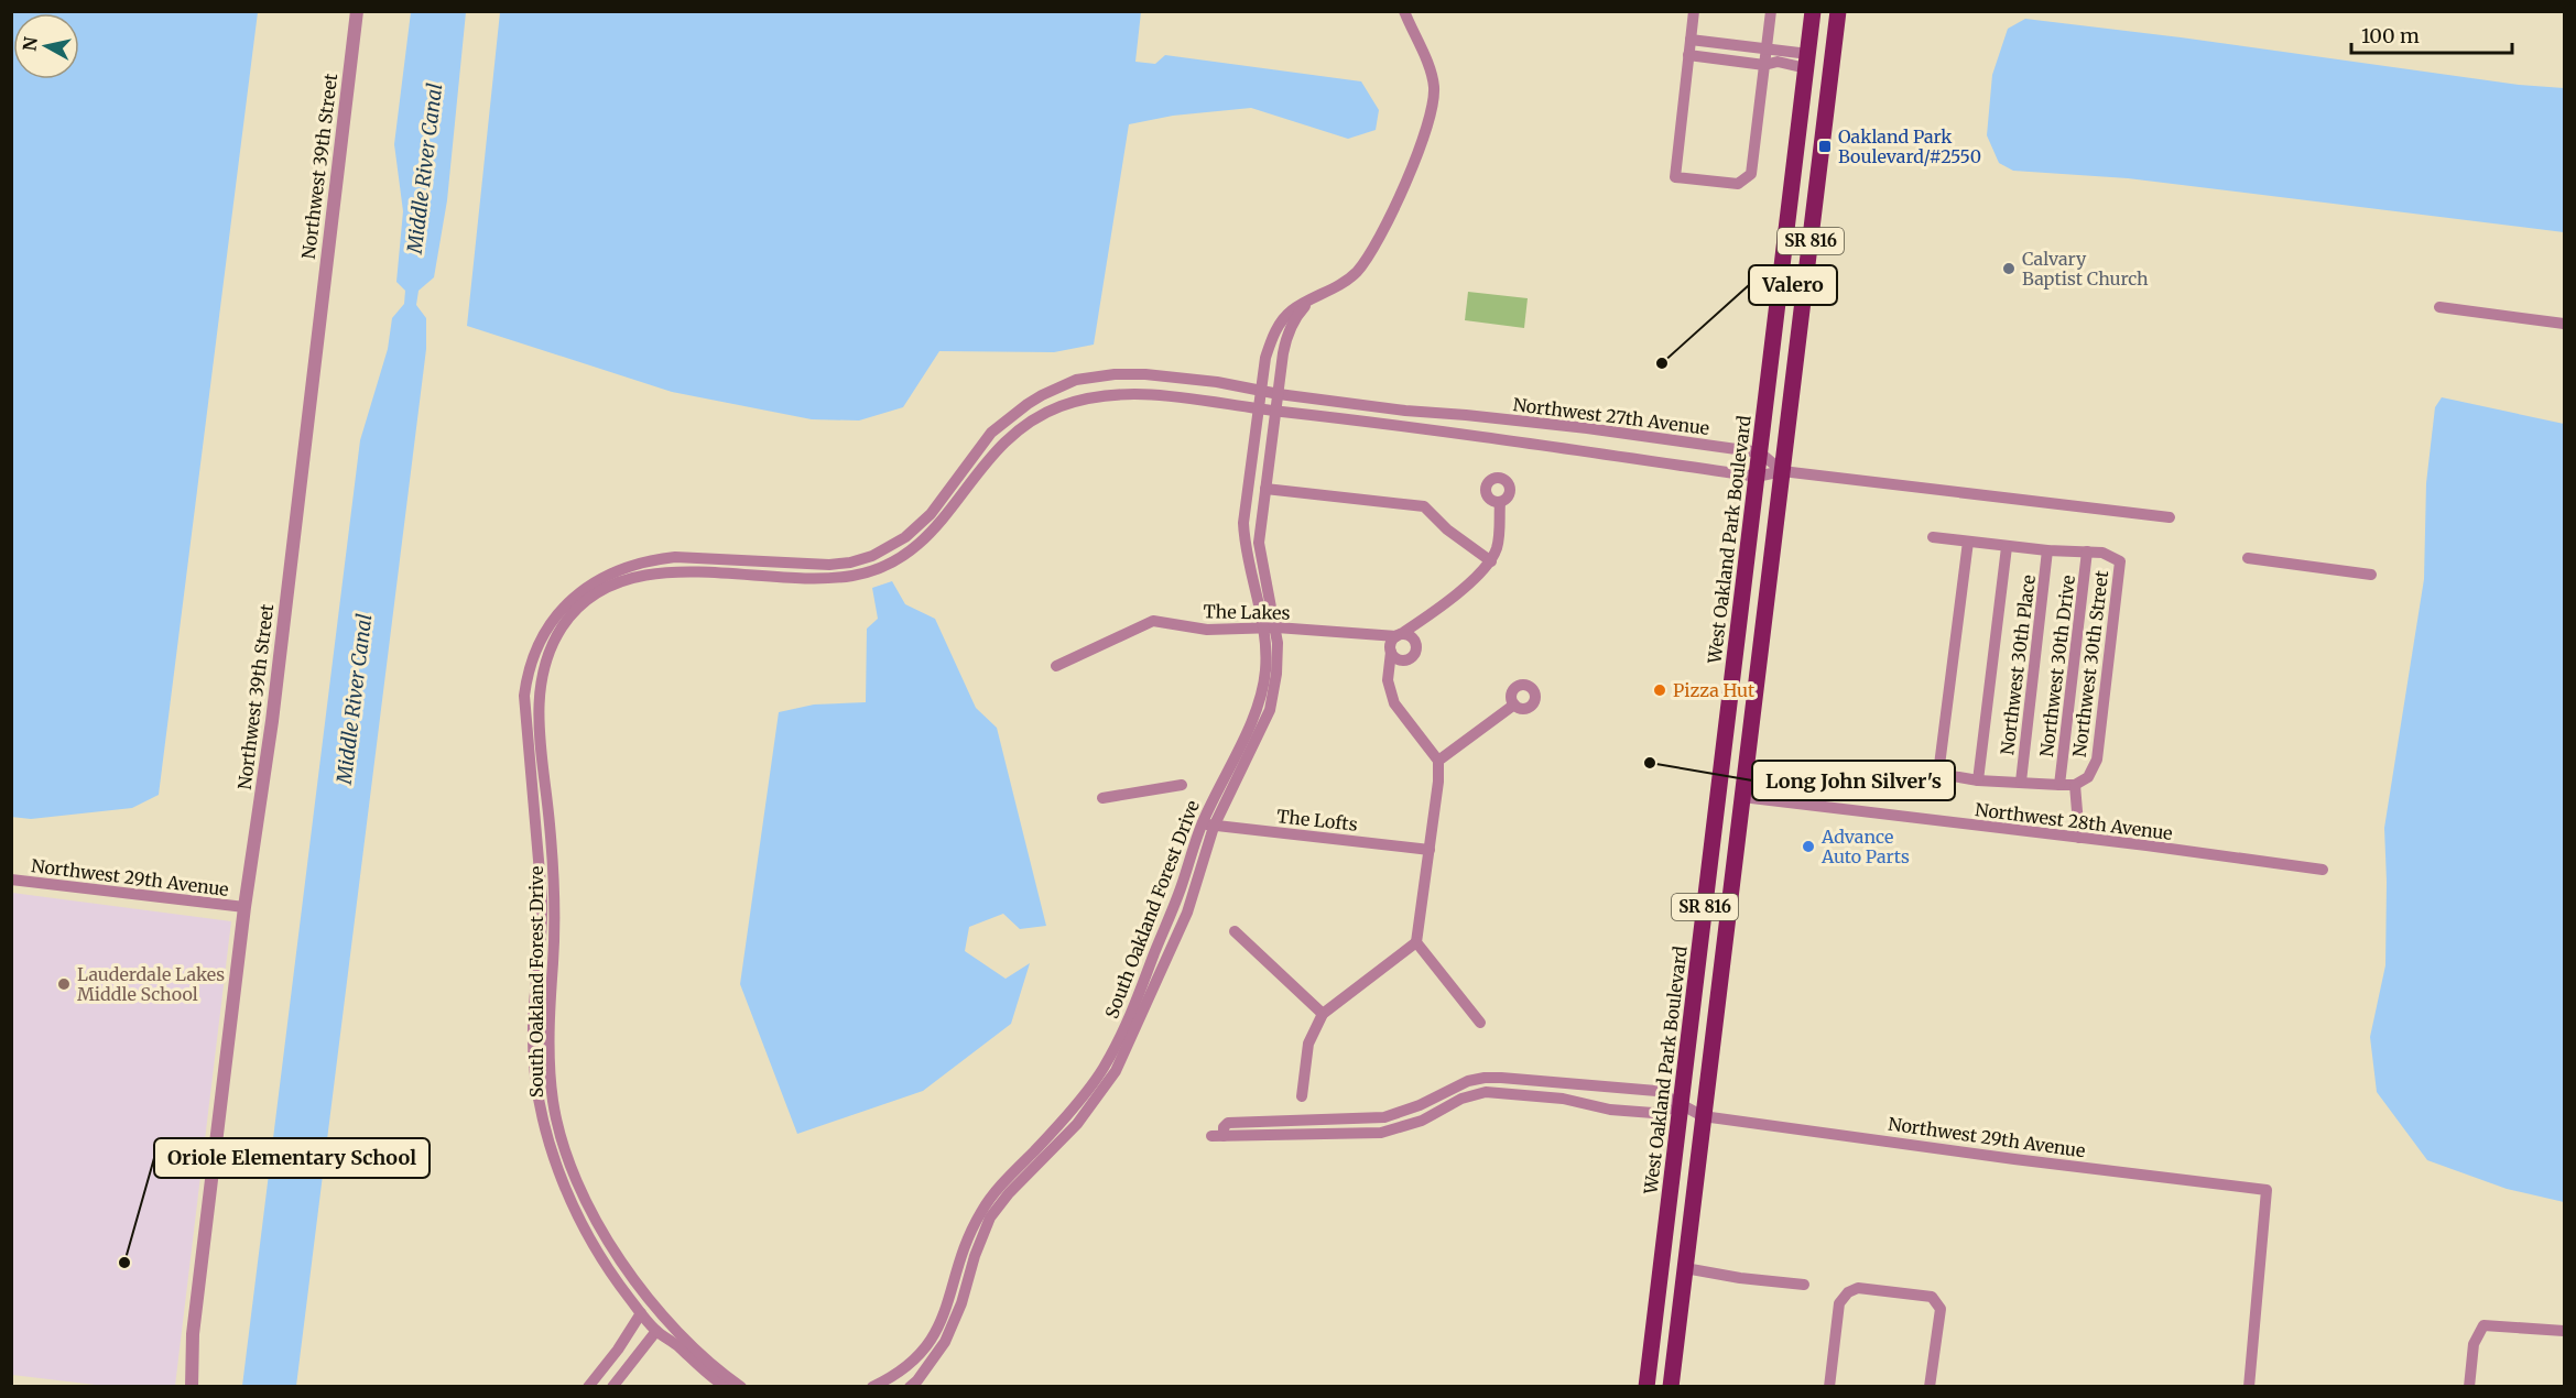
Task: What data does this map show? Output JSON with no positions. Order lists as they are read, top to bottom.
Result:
{
  "streets": {
    "main road": ["SR 816", "West Oakland Park Boulevard"],
    "street": [
      "Northwest 39th Street",
      "Northwest 27th Avenue",
      "The Lakes",
      "Northwest 30th Street",
      "Northwest 30th Place",
      "Northwest 30th Drive",
      "The Lofts",
      "Northwest 28th Avenue",
      "Northwest 29th Avenue",
      "South Oakland Forest Drive"
    ]
  },
  "crossings": [
    ["Northwest 39th Street", "Northwest 29th Avenue"],
    ["SR 816", "Northwest 28th Avenue"],
    ["SR 816", "Northwest 29th Avenue"],
    ["SR 816", "South Oakland Forest Drive"],
    ["Northwest 27th Avenue", "West Oakland Park Boulevard"],
    ["Northwest 27th Avenue", "South Oakland Forest Drive"],
    ["West Oakland Park Boulevard", "Northwest 29th Avenue"],
    ["West Oakland Park Boulevard", "South Oakland Forest Drive"],
    ["The Lakes", "South Oakland Forest Drive"],
    ["Northwest 30th Street", "Northwest 30th Drive"],
    ["The Lofts", "South Oakland Forest Drive"]
  ],
  "water": ["Middle River Canal"],
  "places": {
    "transit": ["Oakland Park Boulevard/#2550"],
    "other": [
      "Calvary Baptist Church",
      "Valero",
      "Pizza Hut",
      "Long John Silver's",
      "Advance Auto Parts",
      "Lauderdale Lakes Middle School",
      "Oriole Elementary School"
    ]
  },
  "scale_bar": "100 m",
  "north": "left"
}
